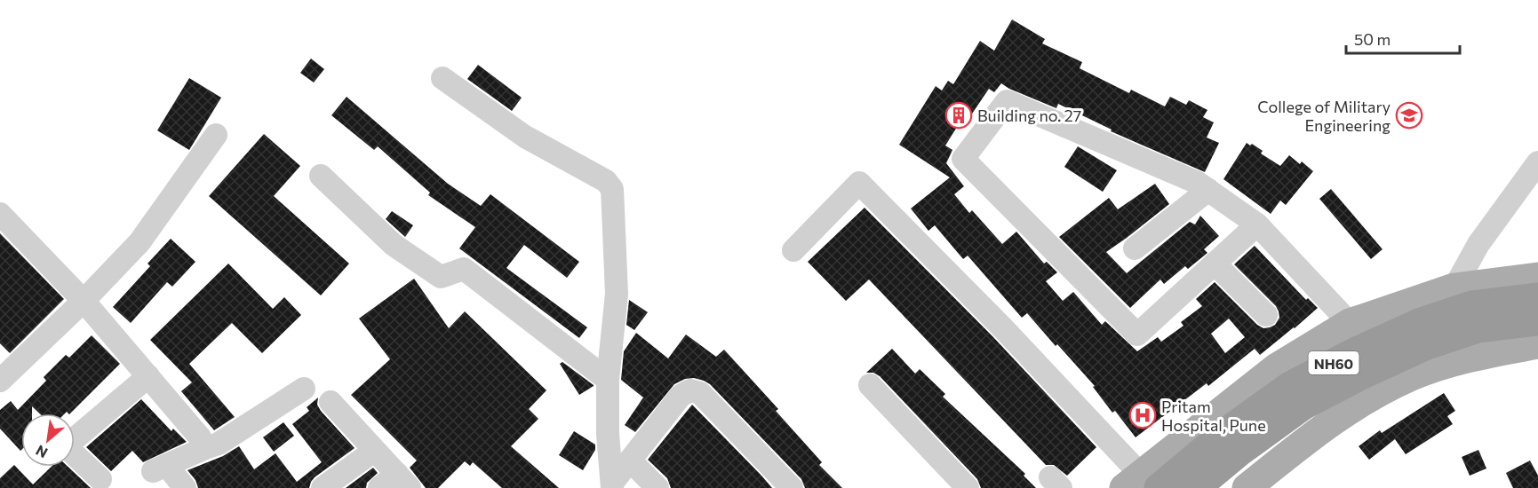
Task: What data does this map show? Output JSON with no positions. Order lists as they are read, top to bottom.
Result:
{
  "streets": {
    "highway": ["NH60"]
  },
  "places": {
    "building": ["Building no. 27"],
    "school or university": ["College of Military Engineering"],
    "hospital": ["Pritam Hospital, Pune"]
  },
  "scale_bar": "50 m",
  "north": "bottom left"
}
